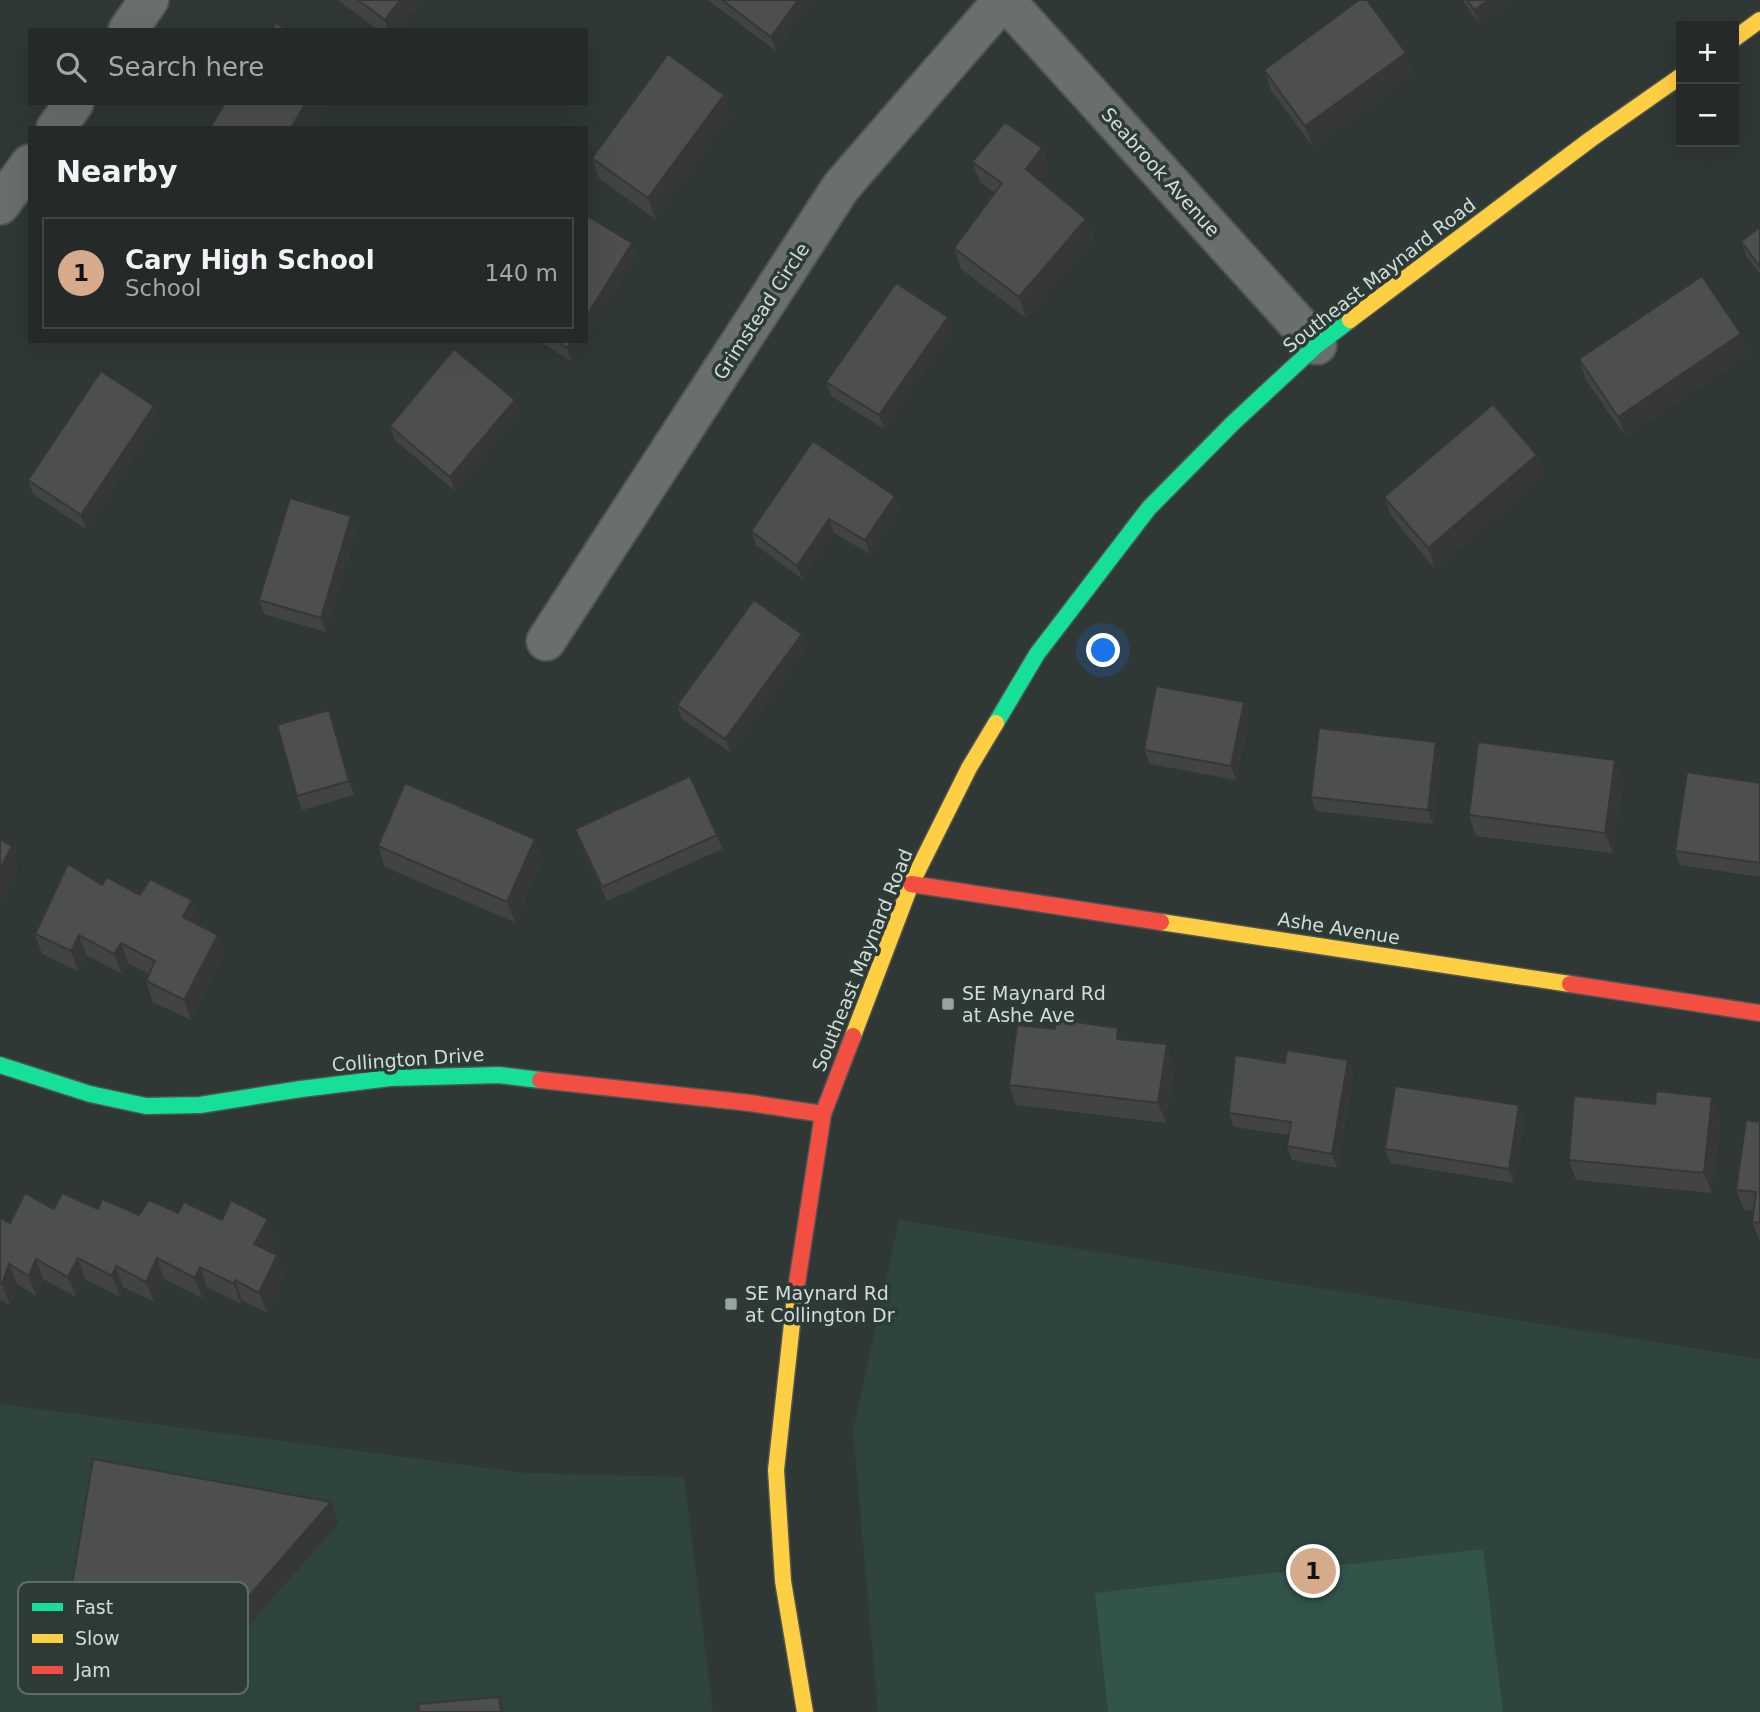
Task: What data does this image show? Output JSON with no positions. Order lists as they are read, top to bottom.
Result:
{
  "streets": {
    "main road": ["Southeast Maynard Road", "Ashe Avenue", "Collington Drive"],
    "street": ["Seabrook Avenue", "Grimstead Circle"]
  },
  "crossings": [
    ["Seabrook Avenue", "Southeast Maynard Road"],
    ["Seabrook Avenue", "Grimstead Circle"],
    ["Southeast Maynard Road", "Ashe Avenue"],
    ["Southeast Maynard Road", "Collington Drive"]
  ],
  "places": {
    "transit": ["SE Maynard Rd at Ashe Ave", "SE Maynard Rd at Collington Dr"]
  },
  "legend": ["Fast", "Slow", "Jam"],
  "page": {
    "map_buttons": ["+", "−"],
    "search": "Search here",
    "heading": "Nearby",
    "list": [
      {
        "mark": "1",
        "name": "Cary High School",
        "note": "School",
        "value": "140 m"
      }
    ],
    "pins": "1"
  }
}
